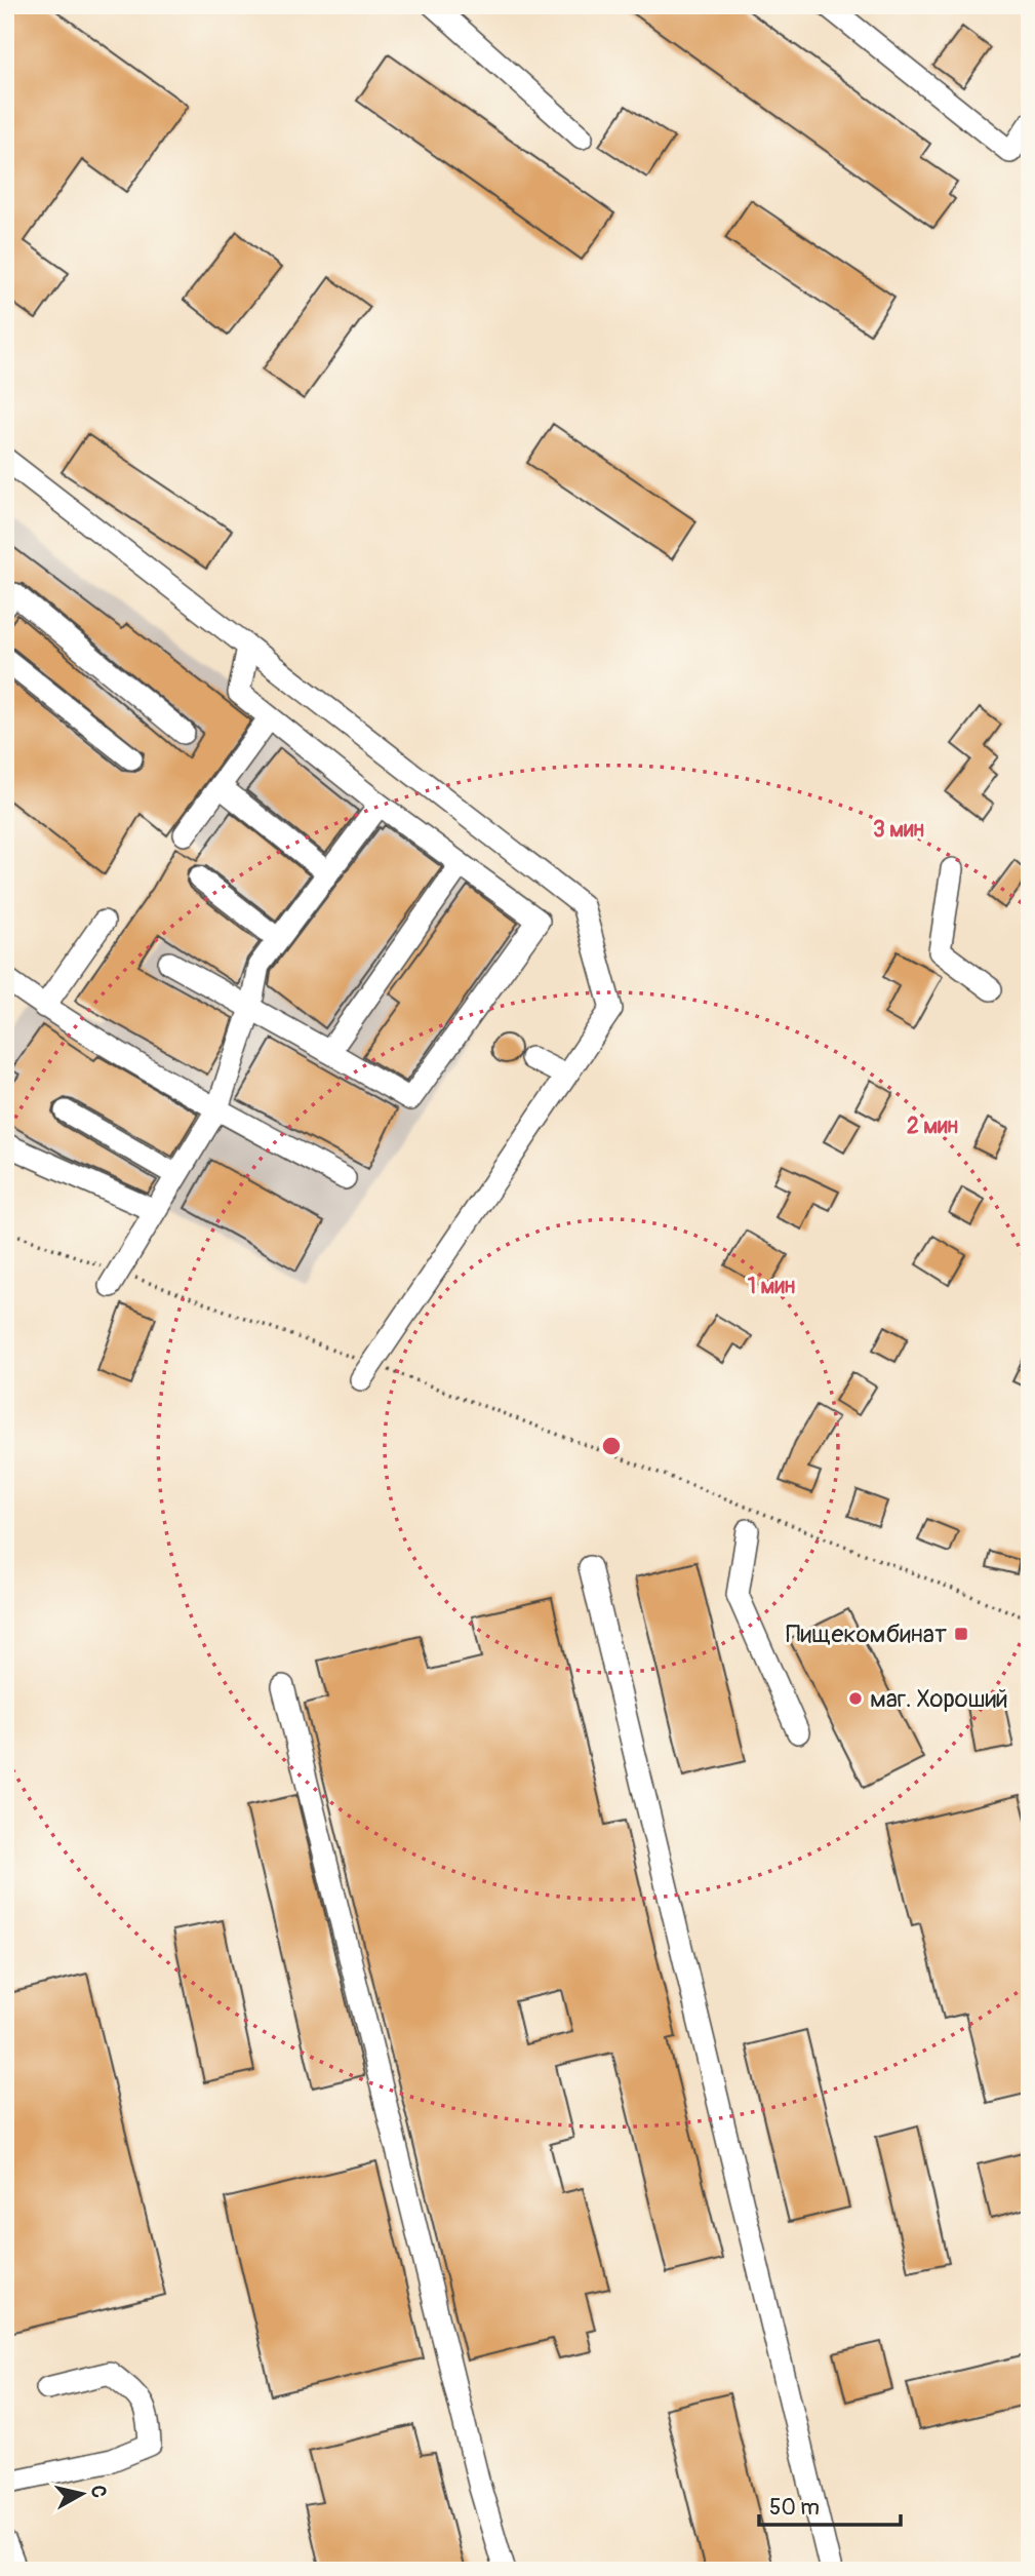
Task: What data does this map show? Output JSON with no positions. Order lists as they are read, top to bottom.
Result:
{
  "places": {
    "transit": ["Пищекомбинат"],
    "other": ["маг. Хороший"]
  },
  "scale_bar": "50 m",
  "north": "right",
  "rings": ["3 мин", "2 мин", "1 мин"]
}
